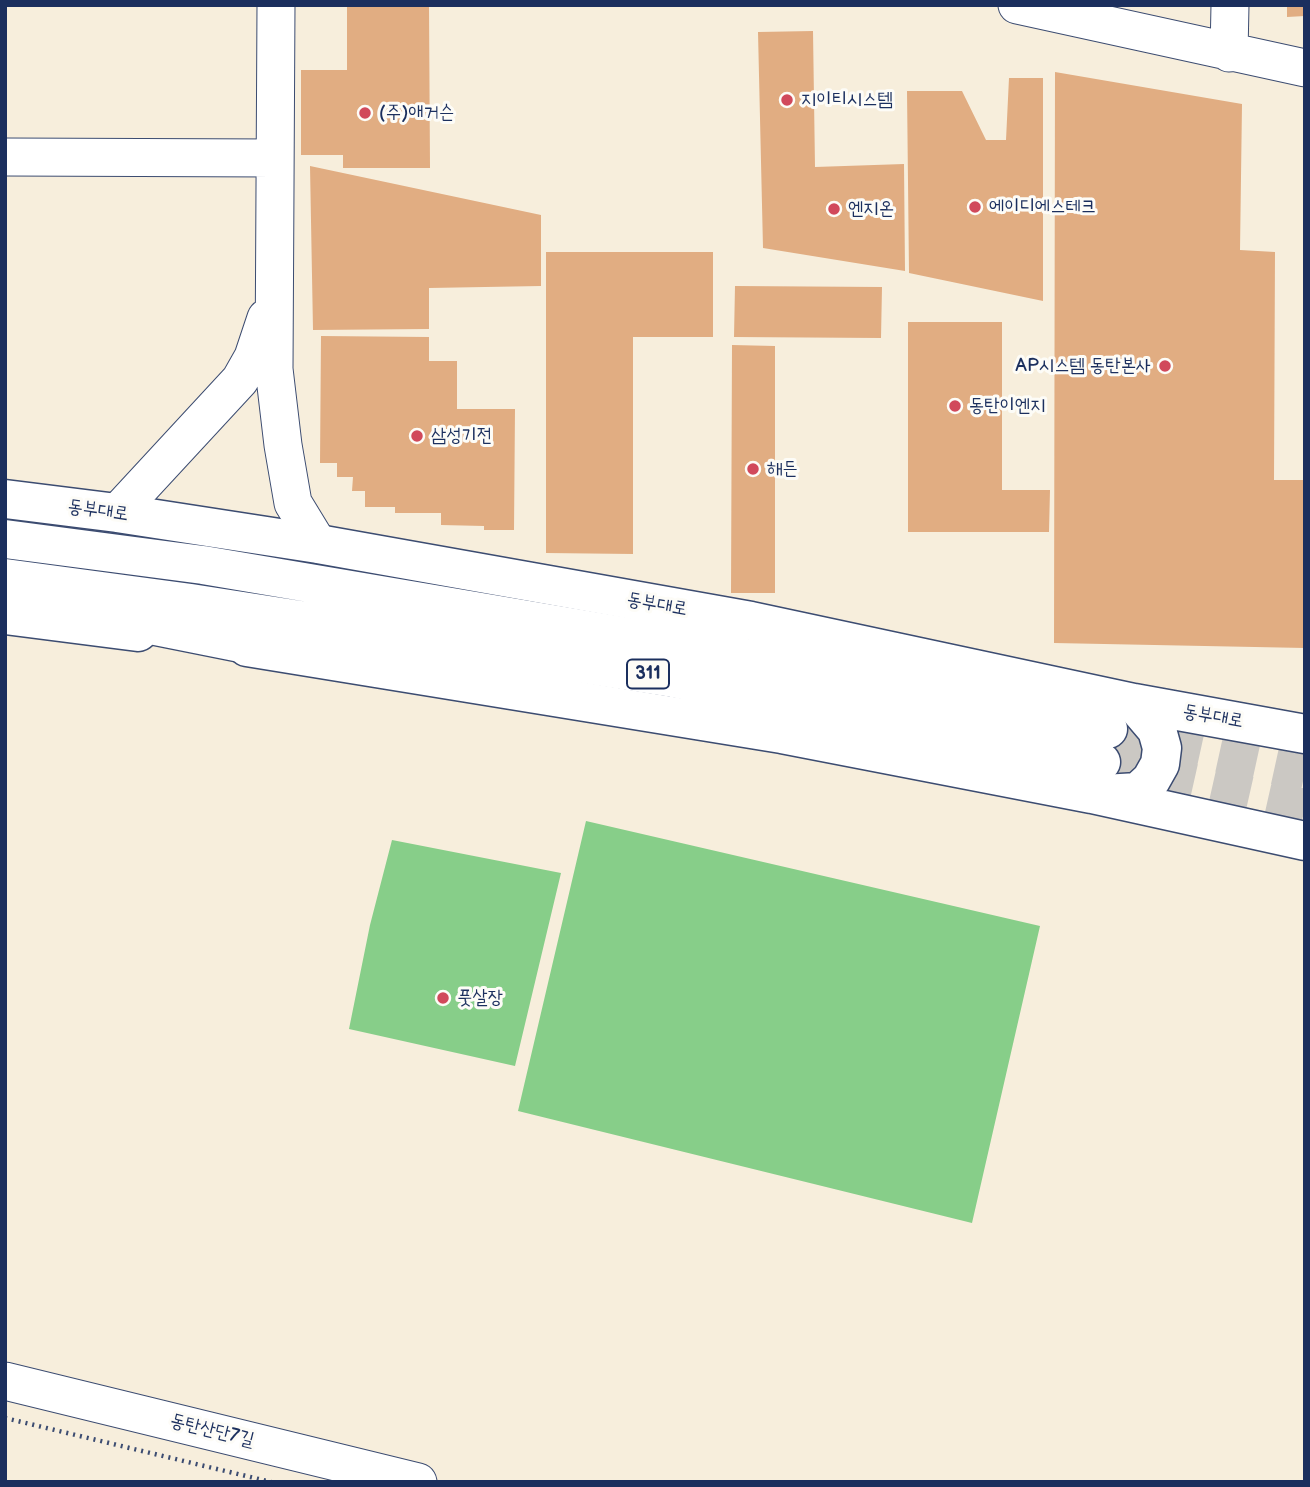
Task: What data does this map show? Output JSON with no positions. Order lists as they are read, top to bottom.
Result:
{
  "streets": {
    "main road": ["동부대로", "311"],
    "street": ["동탄산단7길"]
  },
  "places": [
    "지이티시스템",
    "(주)애거슨",
    "에이디에스테크",
    "엔지온",
    "AP시스템 동탄본사",
    "동탄이엔지",
    "삼성기전",
    "해든",
    "풋살장"
  ]
}
